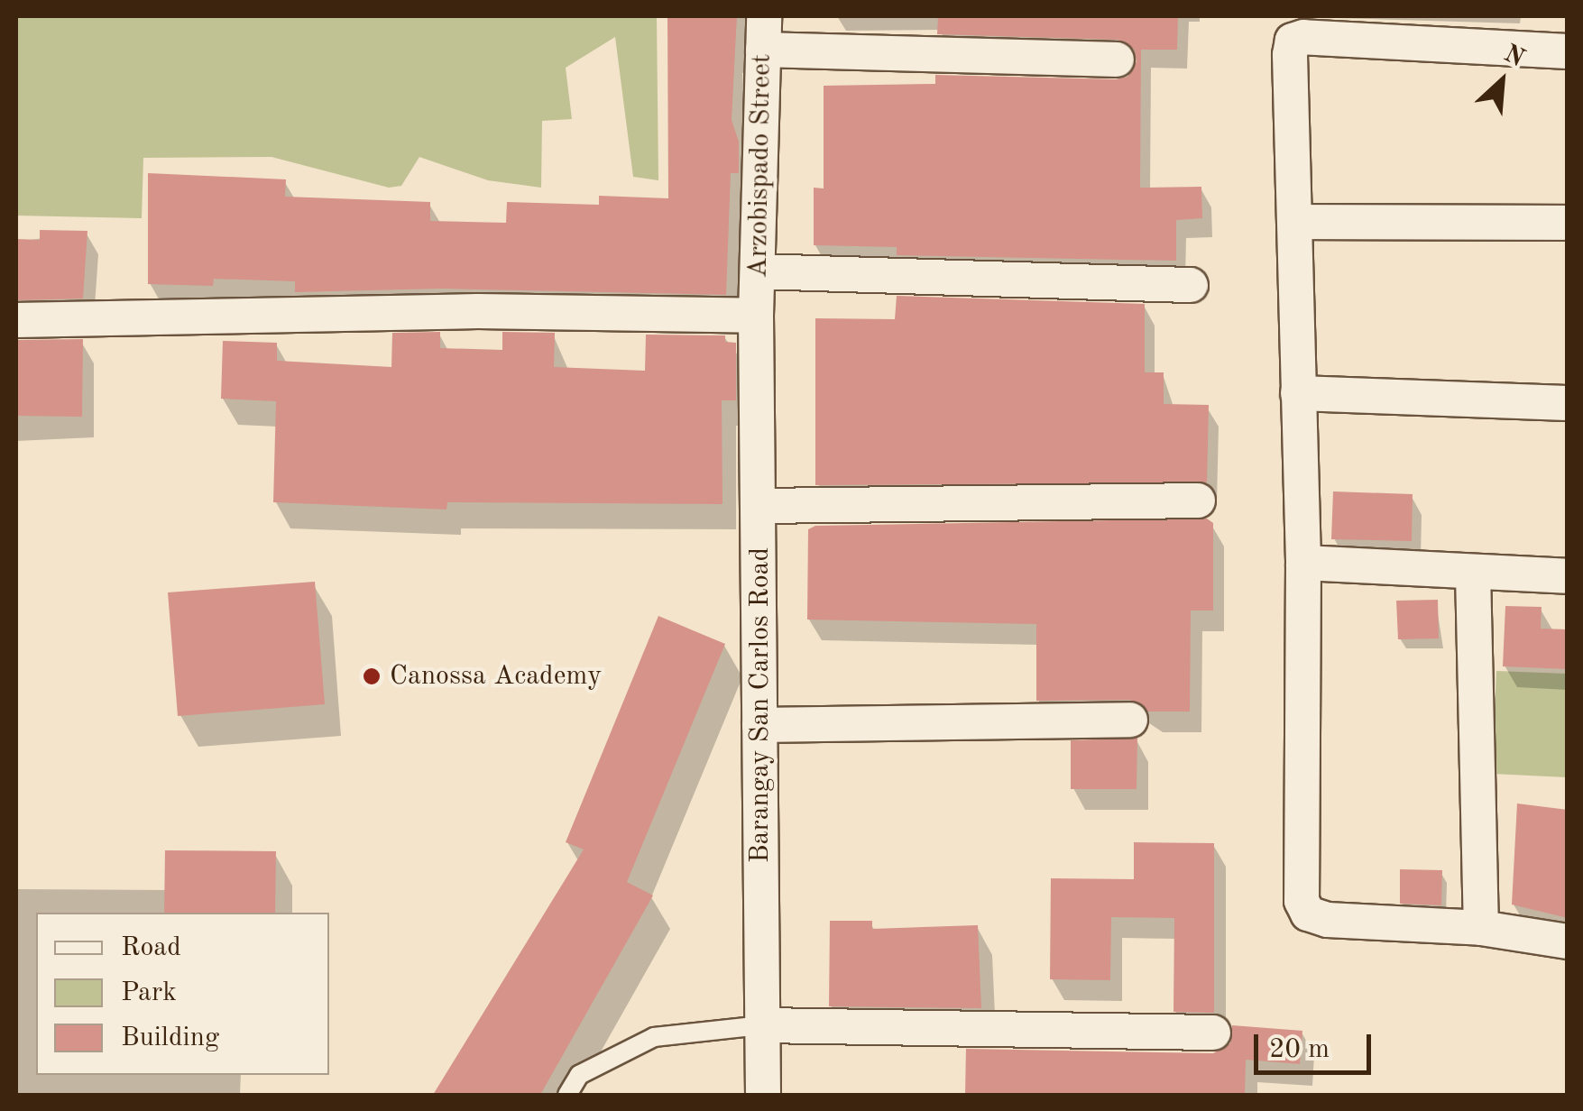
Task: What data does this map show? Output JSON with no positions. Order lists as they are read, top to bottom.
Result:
{
  "streets": {
    "street": ["Arzobispado Street", "Barangay San Carlos Road"]
  },
  "crossings": [
    ["Arzobispado Street", "Barangay San Carlos Road"]
  ],
  "places": ["Canossa Academy"],
  "legend": ["Road", "Park", "Building"],
  "scale_bar": "20 m",
  "north": "top right"
}
